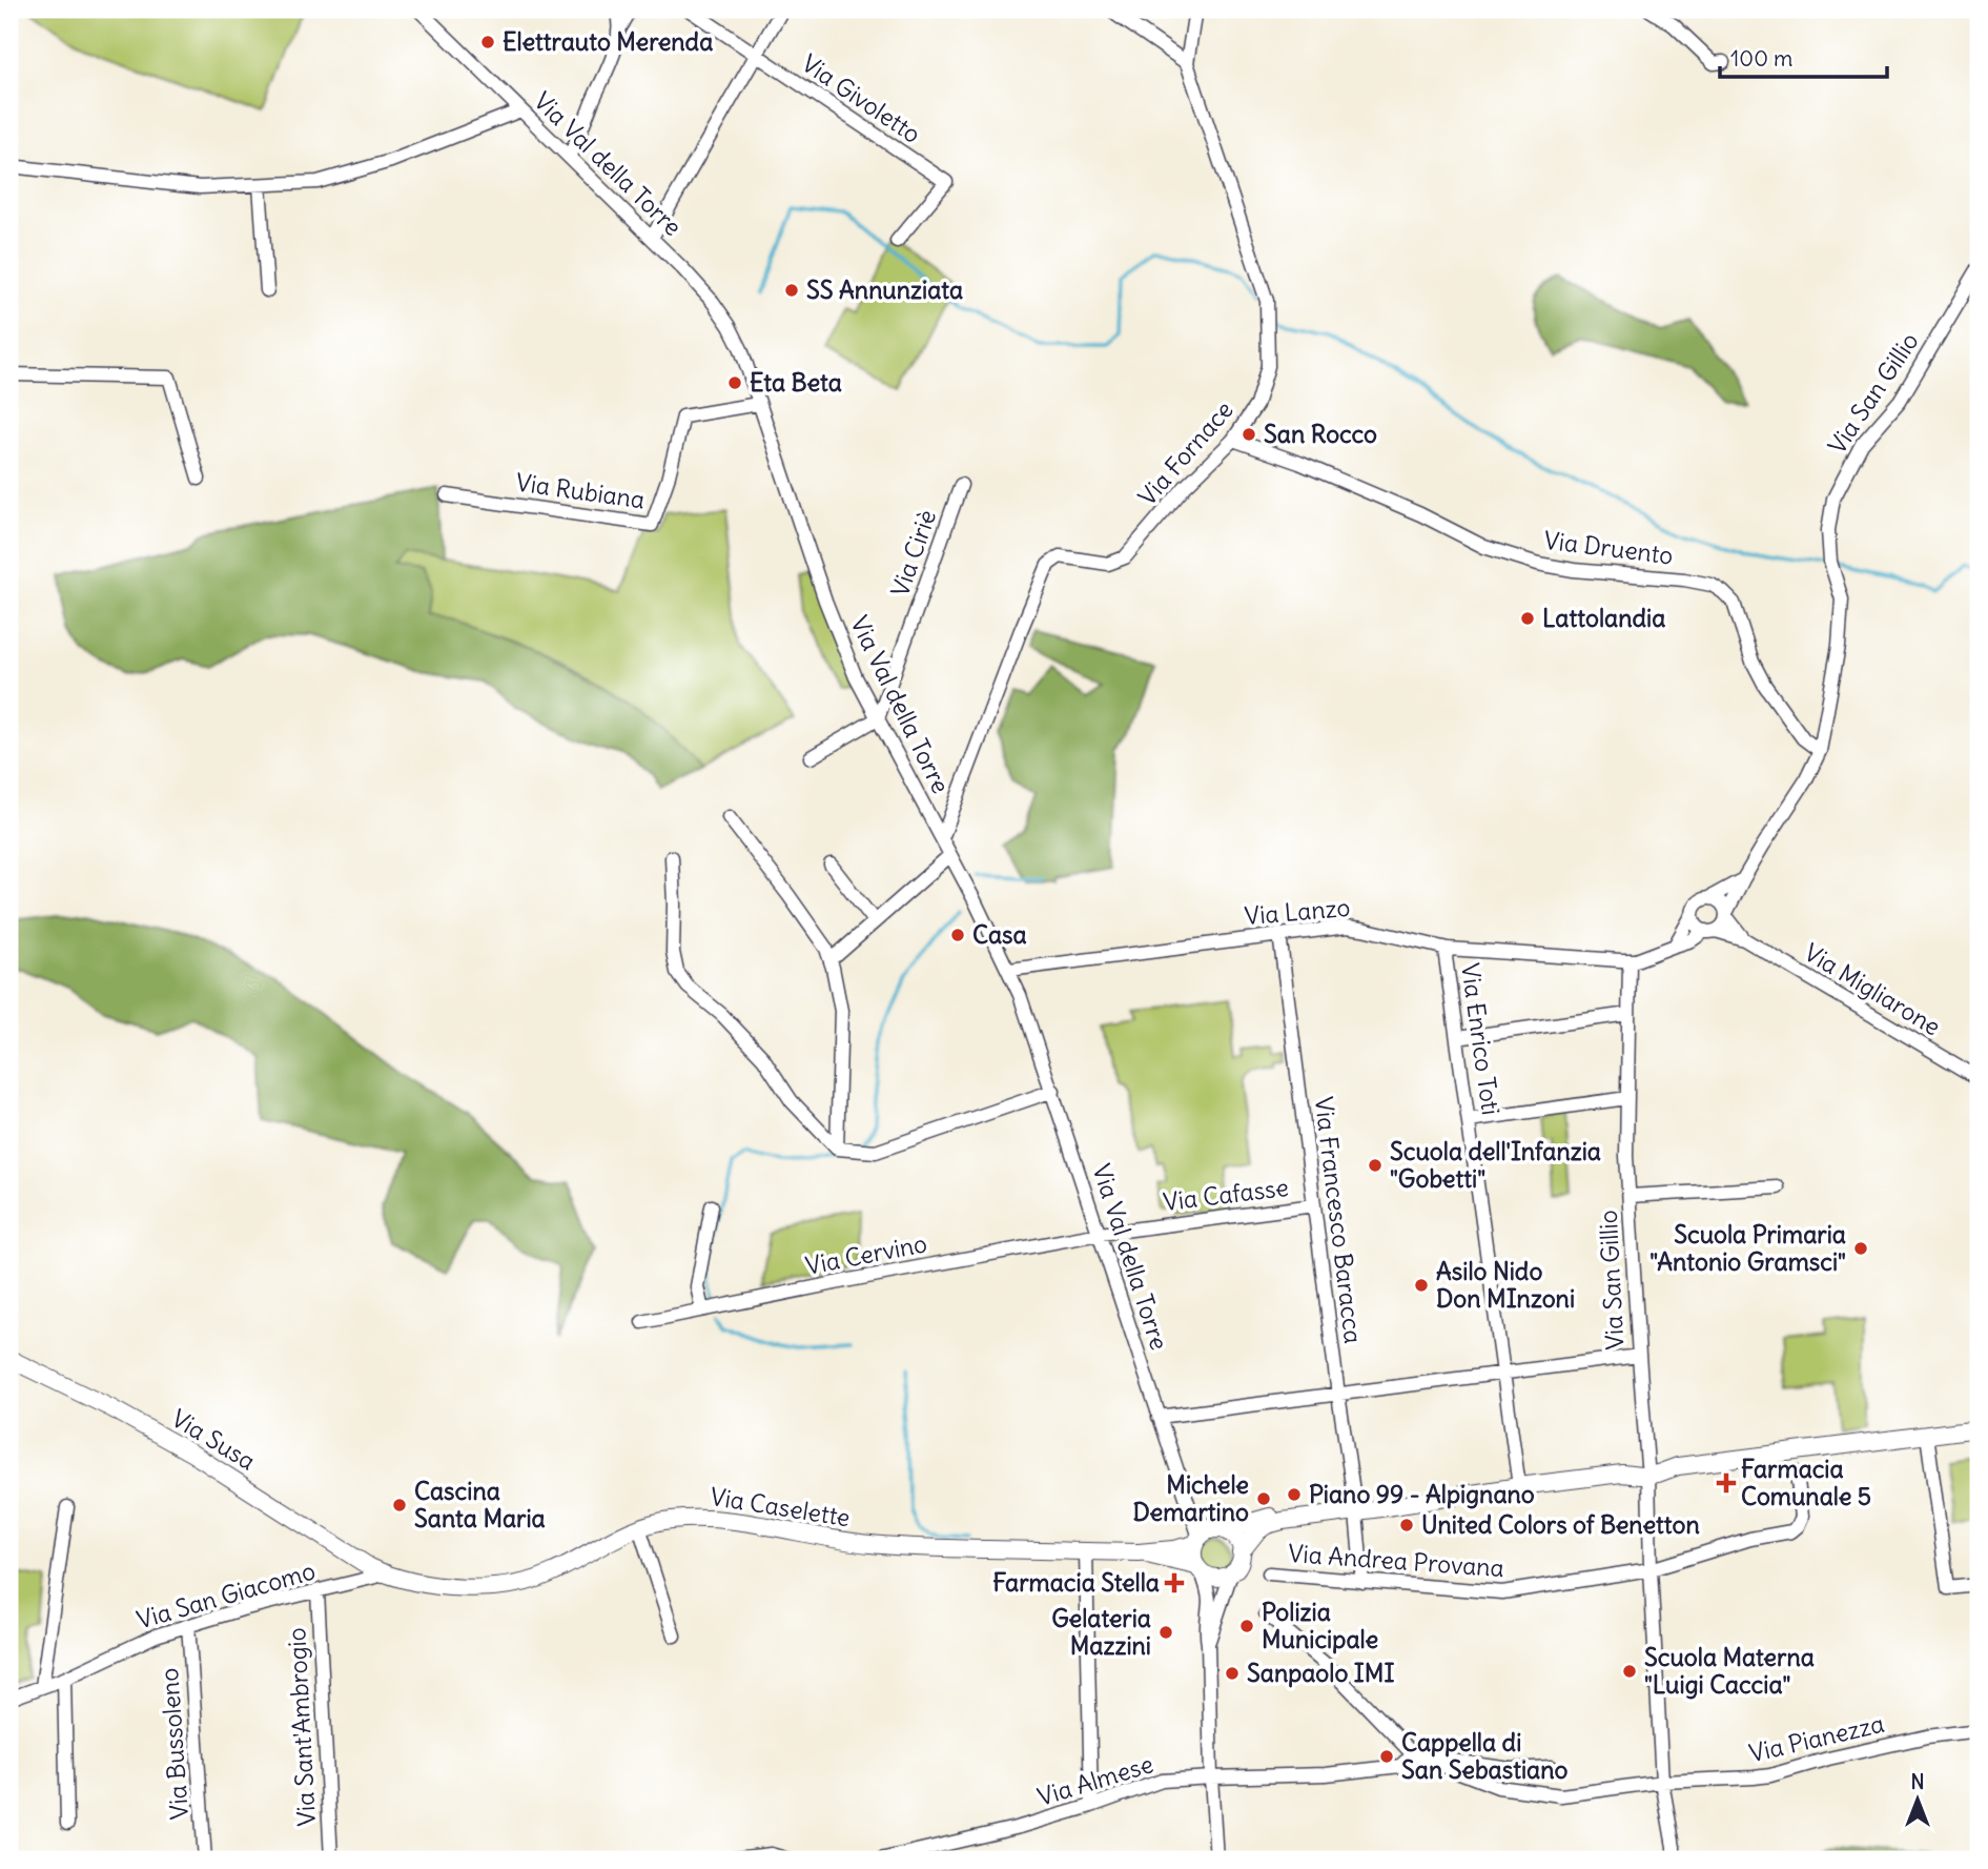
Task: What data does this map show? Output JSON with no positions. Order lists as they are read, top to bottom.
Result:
{
  "streets": {
    "main road": ["Via Susa", "Via Caselette"],
    "street": [
      "Via Givoletto",
      "Via Val della Torre",
      "Via San Gillio",
      "Via Fornace",
      "Via Rubiana",
      "Via Druento",
      "Via Ciriè",
      "Via Lanzo",
      "Via Migliarone",
      "Via Enrico Toti",
      "Via Cafasse",
      "Via Francesco Baracca",
      "Via Cervino",
      "Via Andrea Provana",
      "Via San Giacomo",
      "Via Sant'Ambrogio",
      "Via Pianezza",
      "Via Bussoleno",
      "Via Almese"
    ]
  },
  "crossings": [
    ["Via Val della Torre", "Via Fornace"],
    ["Via Val della Torre", "Via Rubiana"],
    ["Via Val della Torre", "Via Ciriè"],
    ["Via Val della Torre", "Via Lanzo"],
    ["Via Val della Torre", "Via Cafasse"],
    ["Via Val della Torre", "Via Cervino"],
    ["Via Val della Torre", "Via Caselette"],
    ["Via San Gillio", "Via Druento"],
    ["Via San Gillio", "Via Lanzo"],
    ["Via San Gillio", "Via Andrea Provana"],
    ["Via San Gillio", "Via Pianezza"],
    ["Via Fornace", "Via Druento"],
    ["Via Lanzo", "Via Enrico Toti"],
    ["Via Lanzo", "Via Francesco Baracca"],
    ["Via Cafasse", "Via Francesco Baracca"],
    ["Via Cafasse", "Via Cervino"],
    ["Via Francesco Baracca", "Via Caselette"],
    ["Via Francesco Baracca", "Via Andrea Provana"],
    ["Via Susa", "Via Caselette"],
    ["Via Susa", "Via San Giacomo"],
    ["Via Caselette", "Via San Giacomo"],
    ["Via San Giacomo", "Via Sant'Ambrogio"],
    ["Via San Giacomo", "Via Bussoleno"],
    ["Via Pianezza", "Via Almese"]
  ],
  "places": {
    "other": [
      "Elettrauto Merenda",
      "SS Annunziata",
      "Eta Beta",
      "San Rocco",
      "Lattolandia",
      "Casa",
      "Scuola dell'Infanzia \"Gobetti\"",
      "Scuola Primaria \"Antonio Gramsci\"",
      "Asilo Nido Don MInzoni",
      "Piano 99 - Alpignano",
      "Michele Demartino",
      "Cascina Santa Maria",
      "United Colors of Benetton",
      "Polizia Municipale",
      "Gelateria Mazzini",
      "Scuola Materna \"Luigi Caccia\"",
      "Sanpaolo IMI",
      "Cappella di San Sebastiano"
    ],
    "health": ["Farmacia Comunale 5", "Farmacia Stella"]
  },
  "scale_bar": "100 m",
  "north": "top"
}
